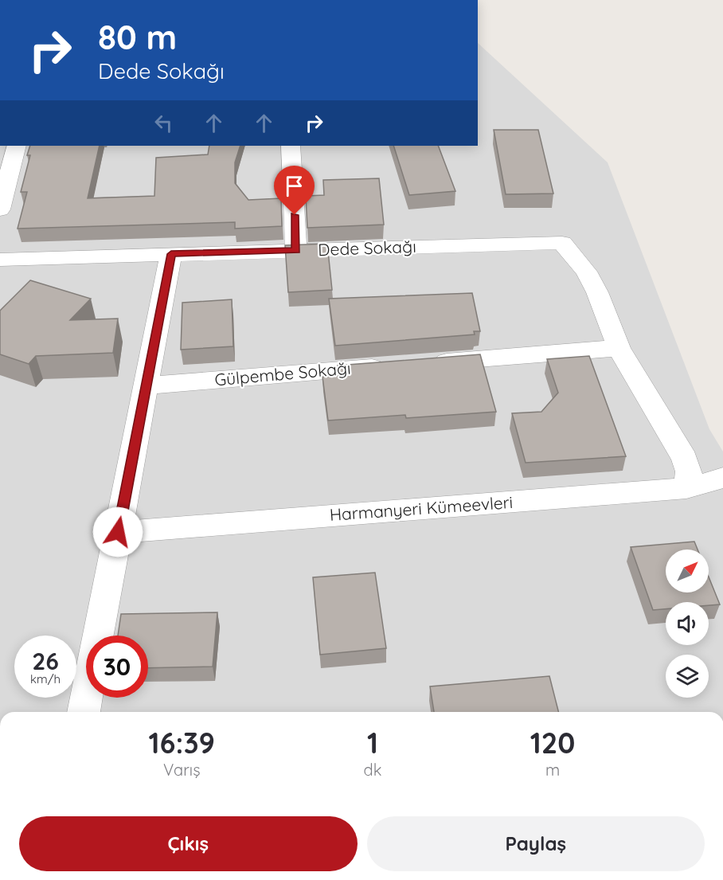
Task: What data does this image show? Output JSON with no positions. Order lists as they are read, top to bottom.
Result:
{
  "streets": {
    "street": ["Dede Sokağı", "Gülpembe Sokağı", "Harmanyeri Kümeevleri"]
  },
  "north": "top right",
  "page": {
    "turn": ["80 m", "Dede Sokağı"],
    "speed": "26 km/h",
    "limit": "30",
    "eta": [
      "16:39",
      "Varış",
      "1",
      "dk",
      "120",
      "m"
    ],
    "buttons": ["Çıkış", "Paylaş"]
  }
}
